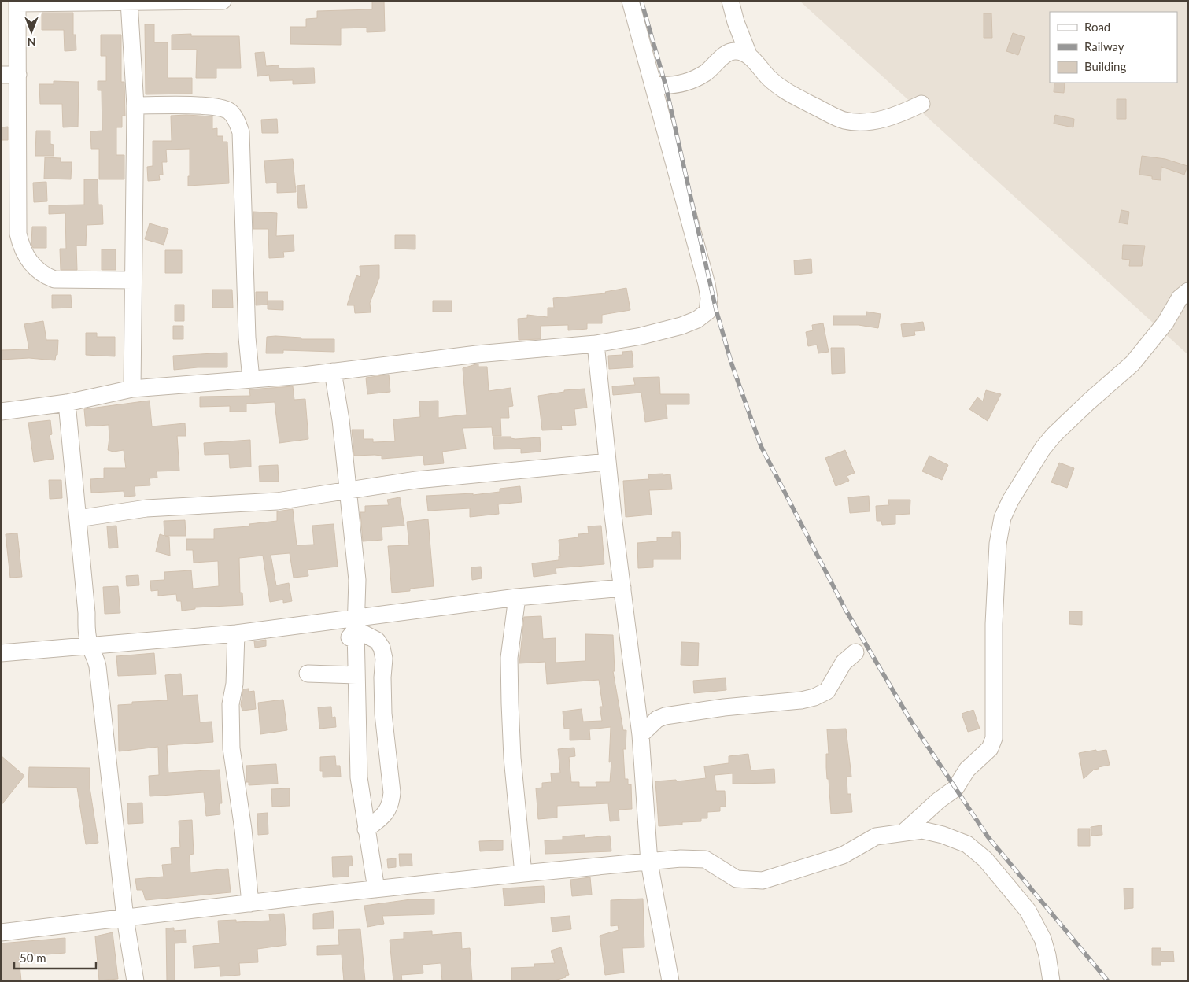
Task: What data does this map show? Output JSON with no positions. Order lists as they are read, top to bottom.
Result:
{
  "legend": ["Road", "Railway", "Building"],
  "scale_bar": "50 m",
  "north": "bottom"
}
